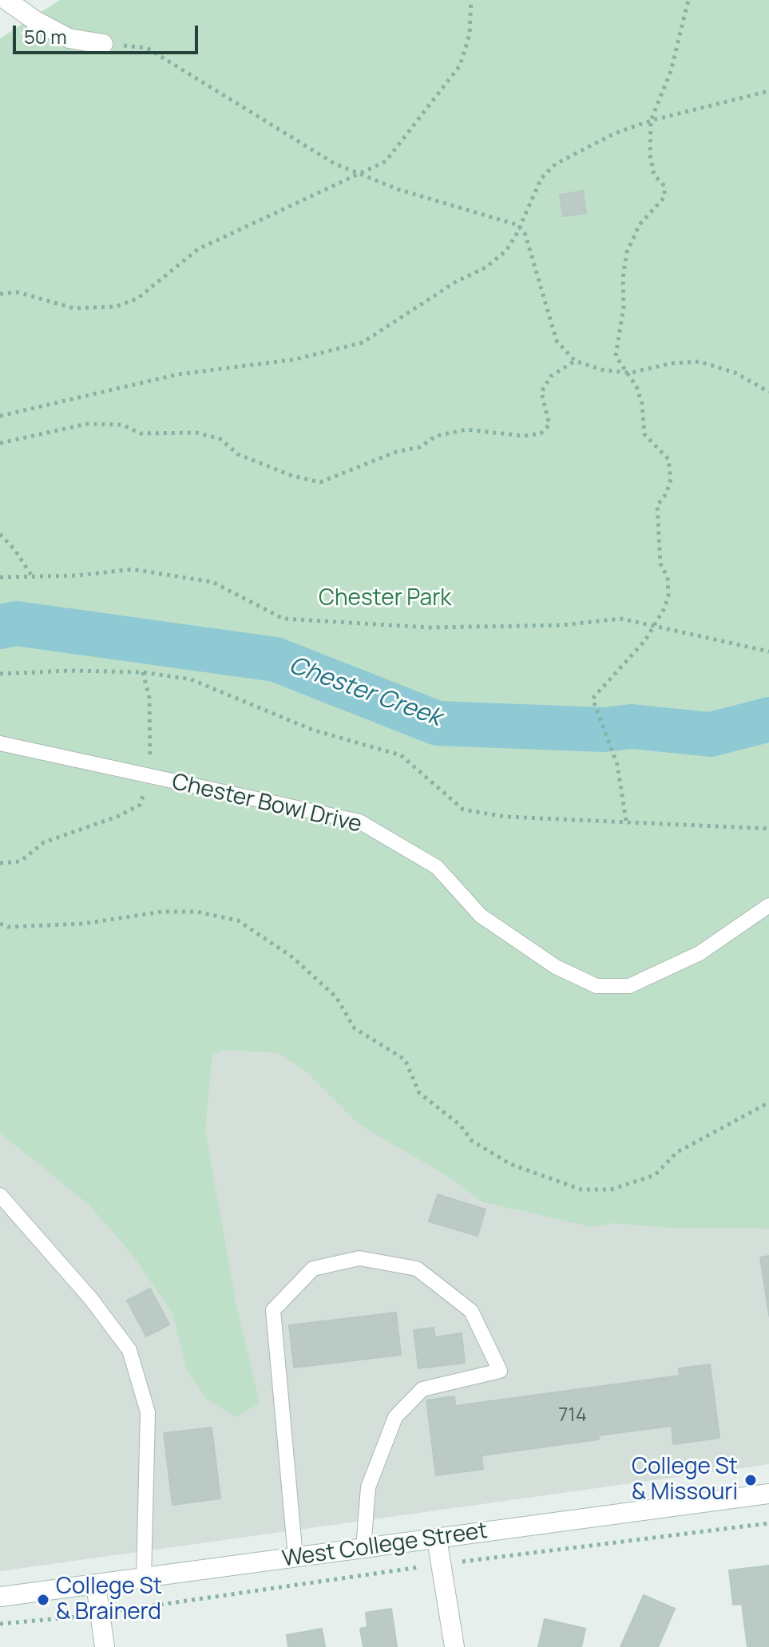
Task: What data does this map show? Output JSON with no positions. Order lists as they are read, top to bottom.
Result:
{
  "streets": {
    "street": ["West College Street"],
    "lane": ["Chester Bowl Drive"]
  },
  "water": ["Chester Creek"],
  "parks": ["Chester Park"],
  "places": ["College St & Missouri", "College St & Brainerd"],
  "house_numbers": ["714"],
  "scale_bar": "50 m"
}
